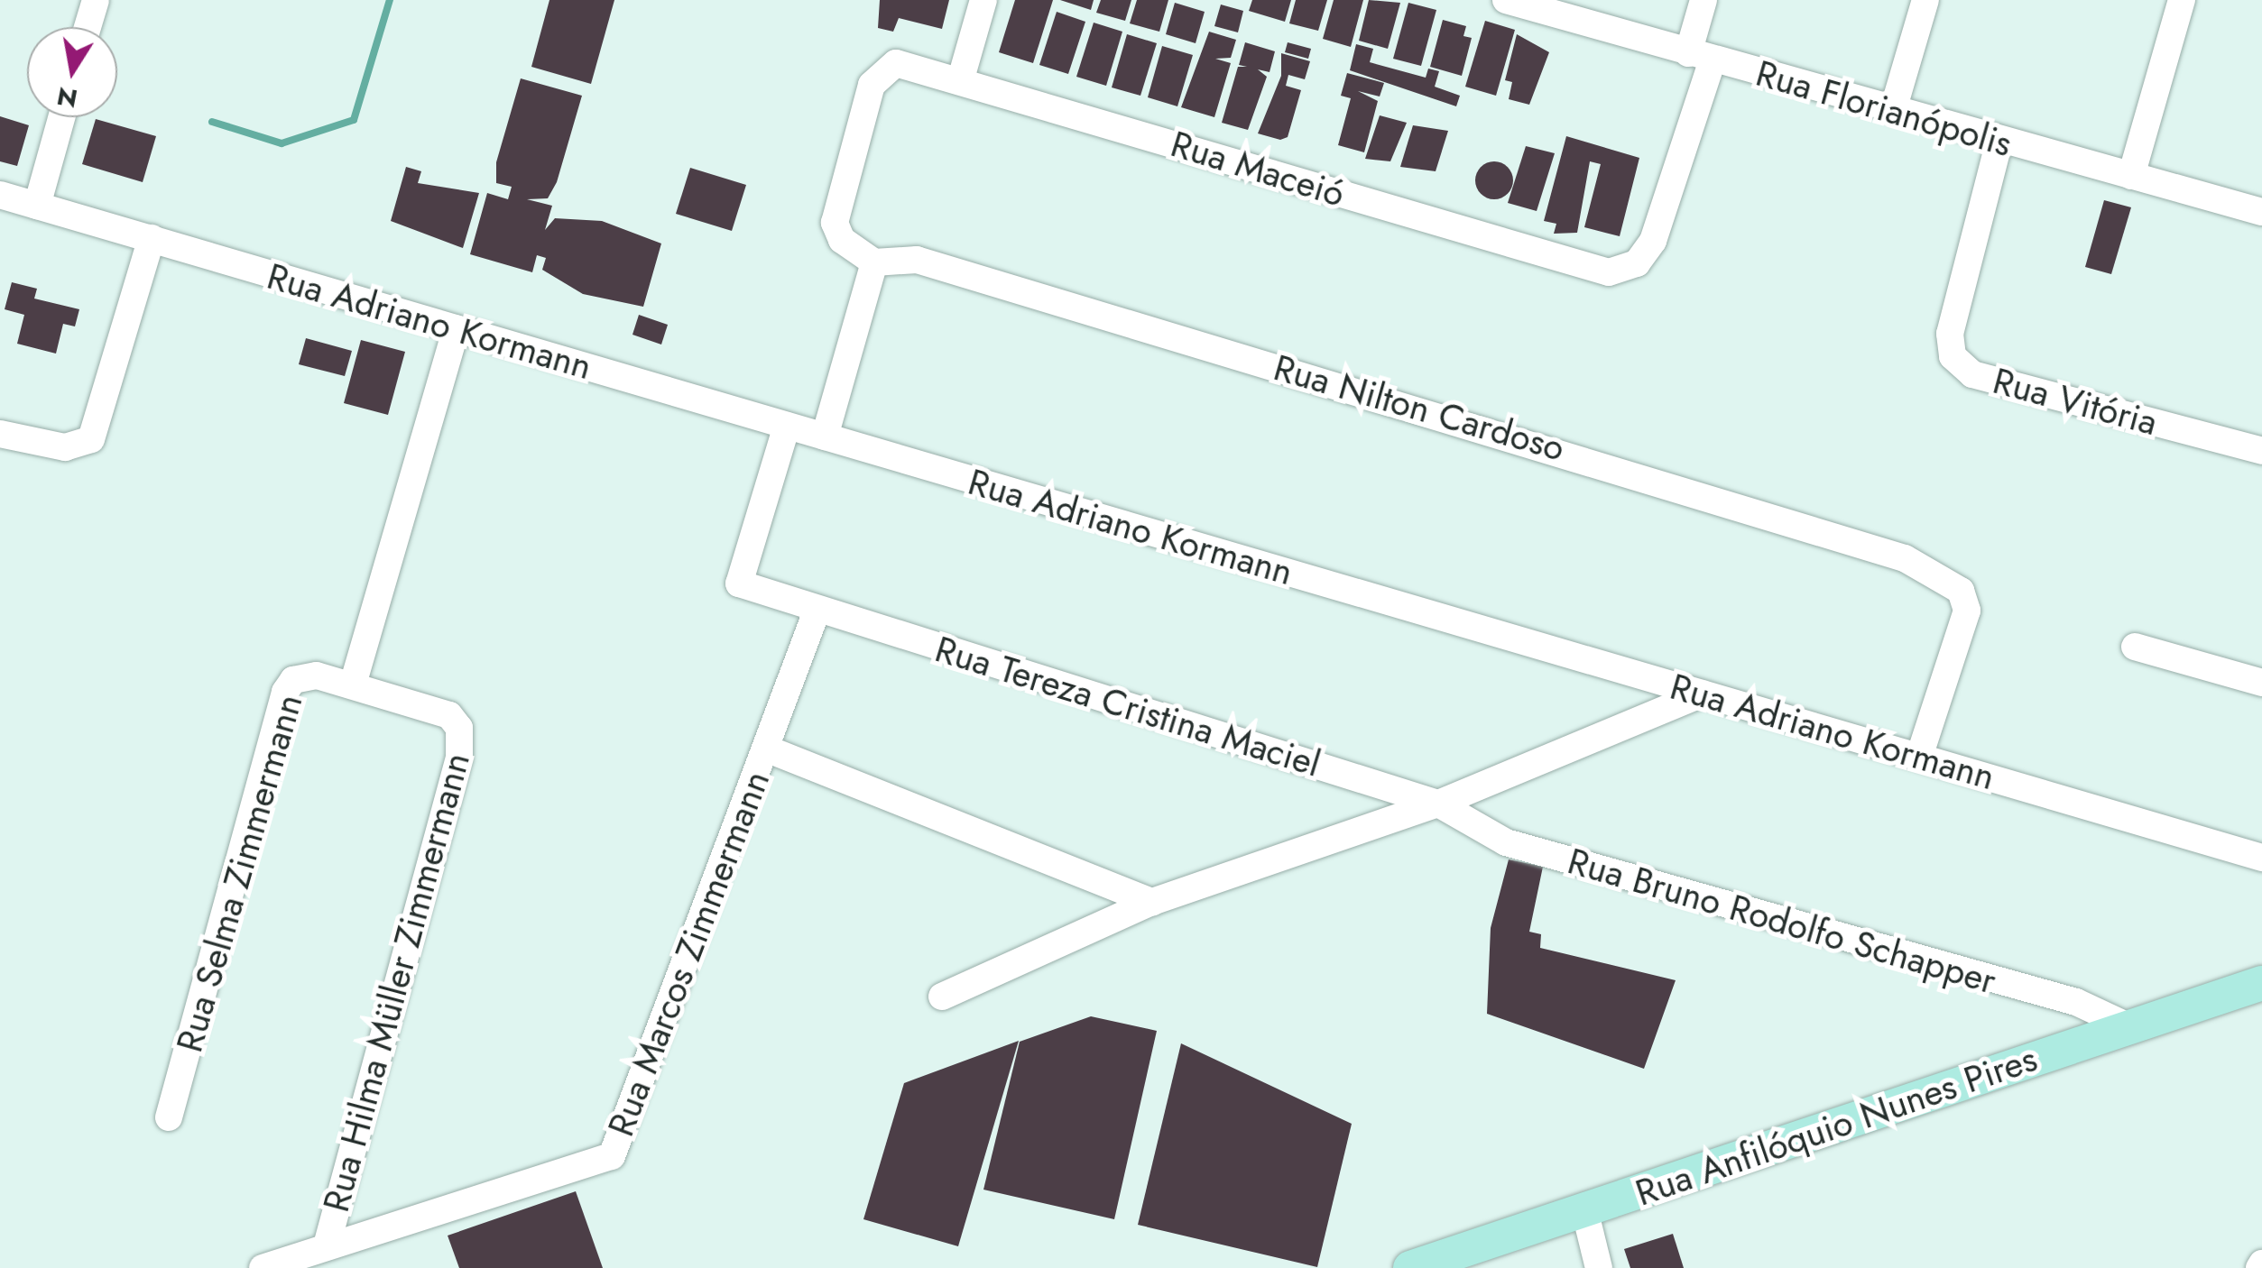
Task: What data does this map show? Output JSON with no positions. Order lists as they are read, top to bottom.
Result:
{
  "streets": {
    "main road": ["Rua Anfilóquio Nunes Pires"],
    "street": [
      "Rua Florianópolis",
      "Rua Maceió",
      "Rua Adriano Kormann",
      "Rua Vitória",
      "Rua Nilton Cardoso",
      "Rua Tereza Cristina Maciel",
      "Rua Selma Zimmermann",
      "Rua Bruno Rodolfo Schapper",
      "Rua Marcos Zimmermann",
      "Rua Hilma Müller Zimmermann"
    ]
  },
  "crossings": [
    ["Rua Florianópolis", "Rua Maceió"],
    ["Rua Florianópolis", "Rua Vitória"],
    ["Rua Maceió", "Rua Nilton Cardoso"],
    ["Rua Adriano Kormann", "Rua Nilton Cardoso"],
    ["Rua Adriano Kormann", "Rua Tereza Cristina Maciel"],
    ["Rua Adriano Kormann", "Rua Selma Zimmermann"],
    ["Rua Tereza Cristina Maciel", "Rua Bruno Rodolfo Schapper"],
    ["Rua Tereza Cristina Maciel", "Rua Marcos Zimmermann"],
    ["Rua Selma Zimmermann", "Rua Hilma Müller Zimmermann"],
    ["Rua Bruno Rodolfo Schapper", "Rua Anfilóquio Nunes Pires"],
    ["Rua Marcos Zimmermann", "Rua Hilma Müller Zimmermann"]
  ],
  "north": "bottom"
}
